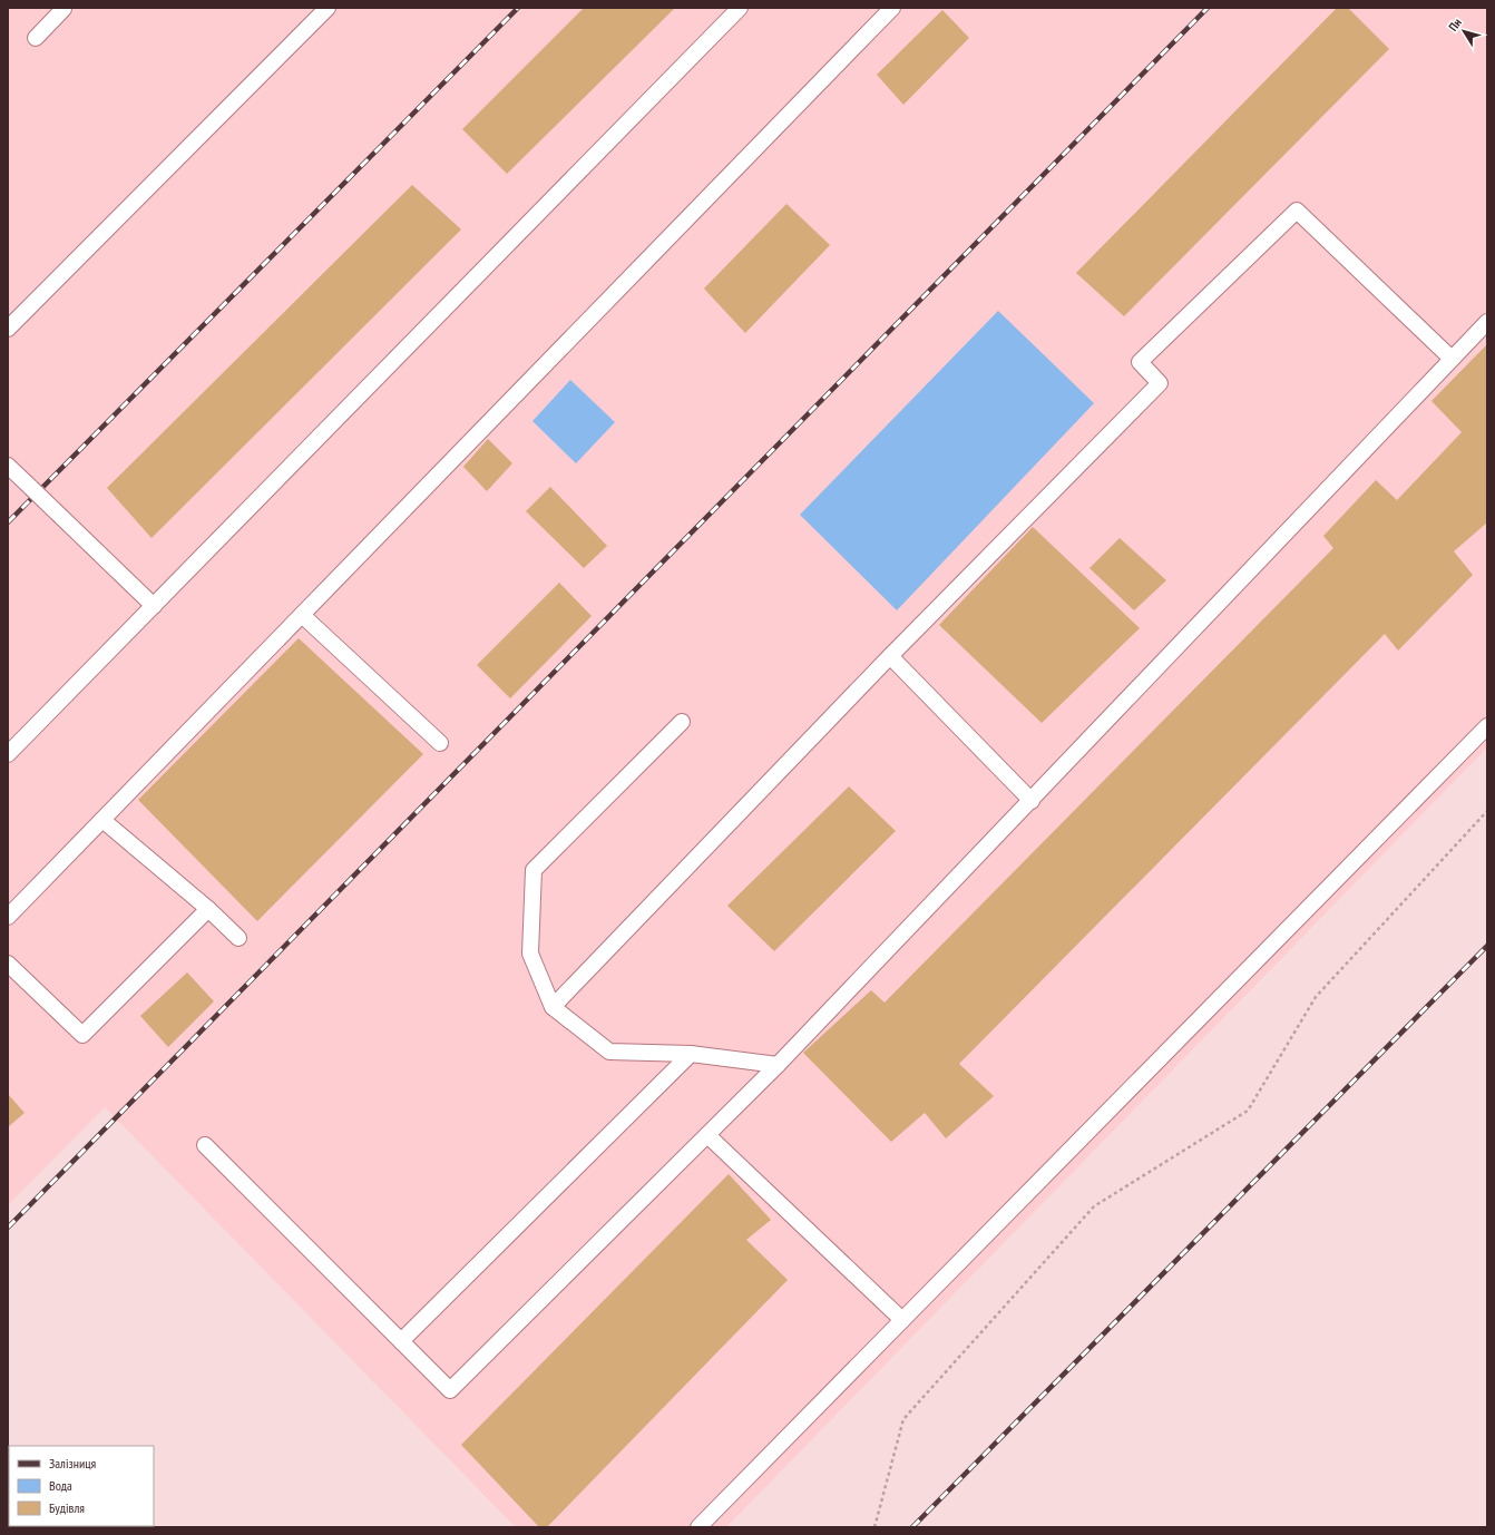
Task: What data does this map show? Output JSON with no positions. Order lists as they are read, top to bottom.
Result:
{
  "legend": ["Залізниця", "Вода", "Будівля"],
  "north": "top left"
}
